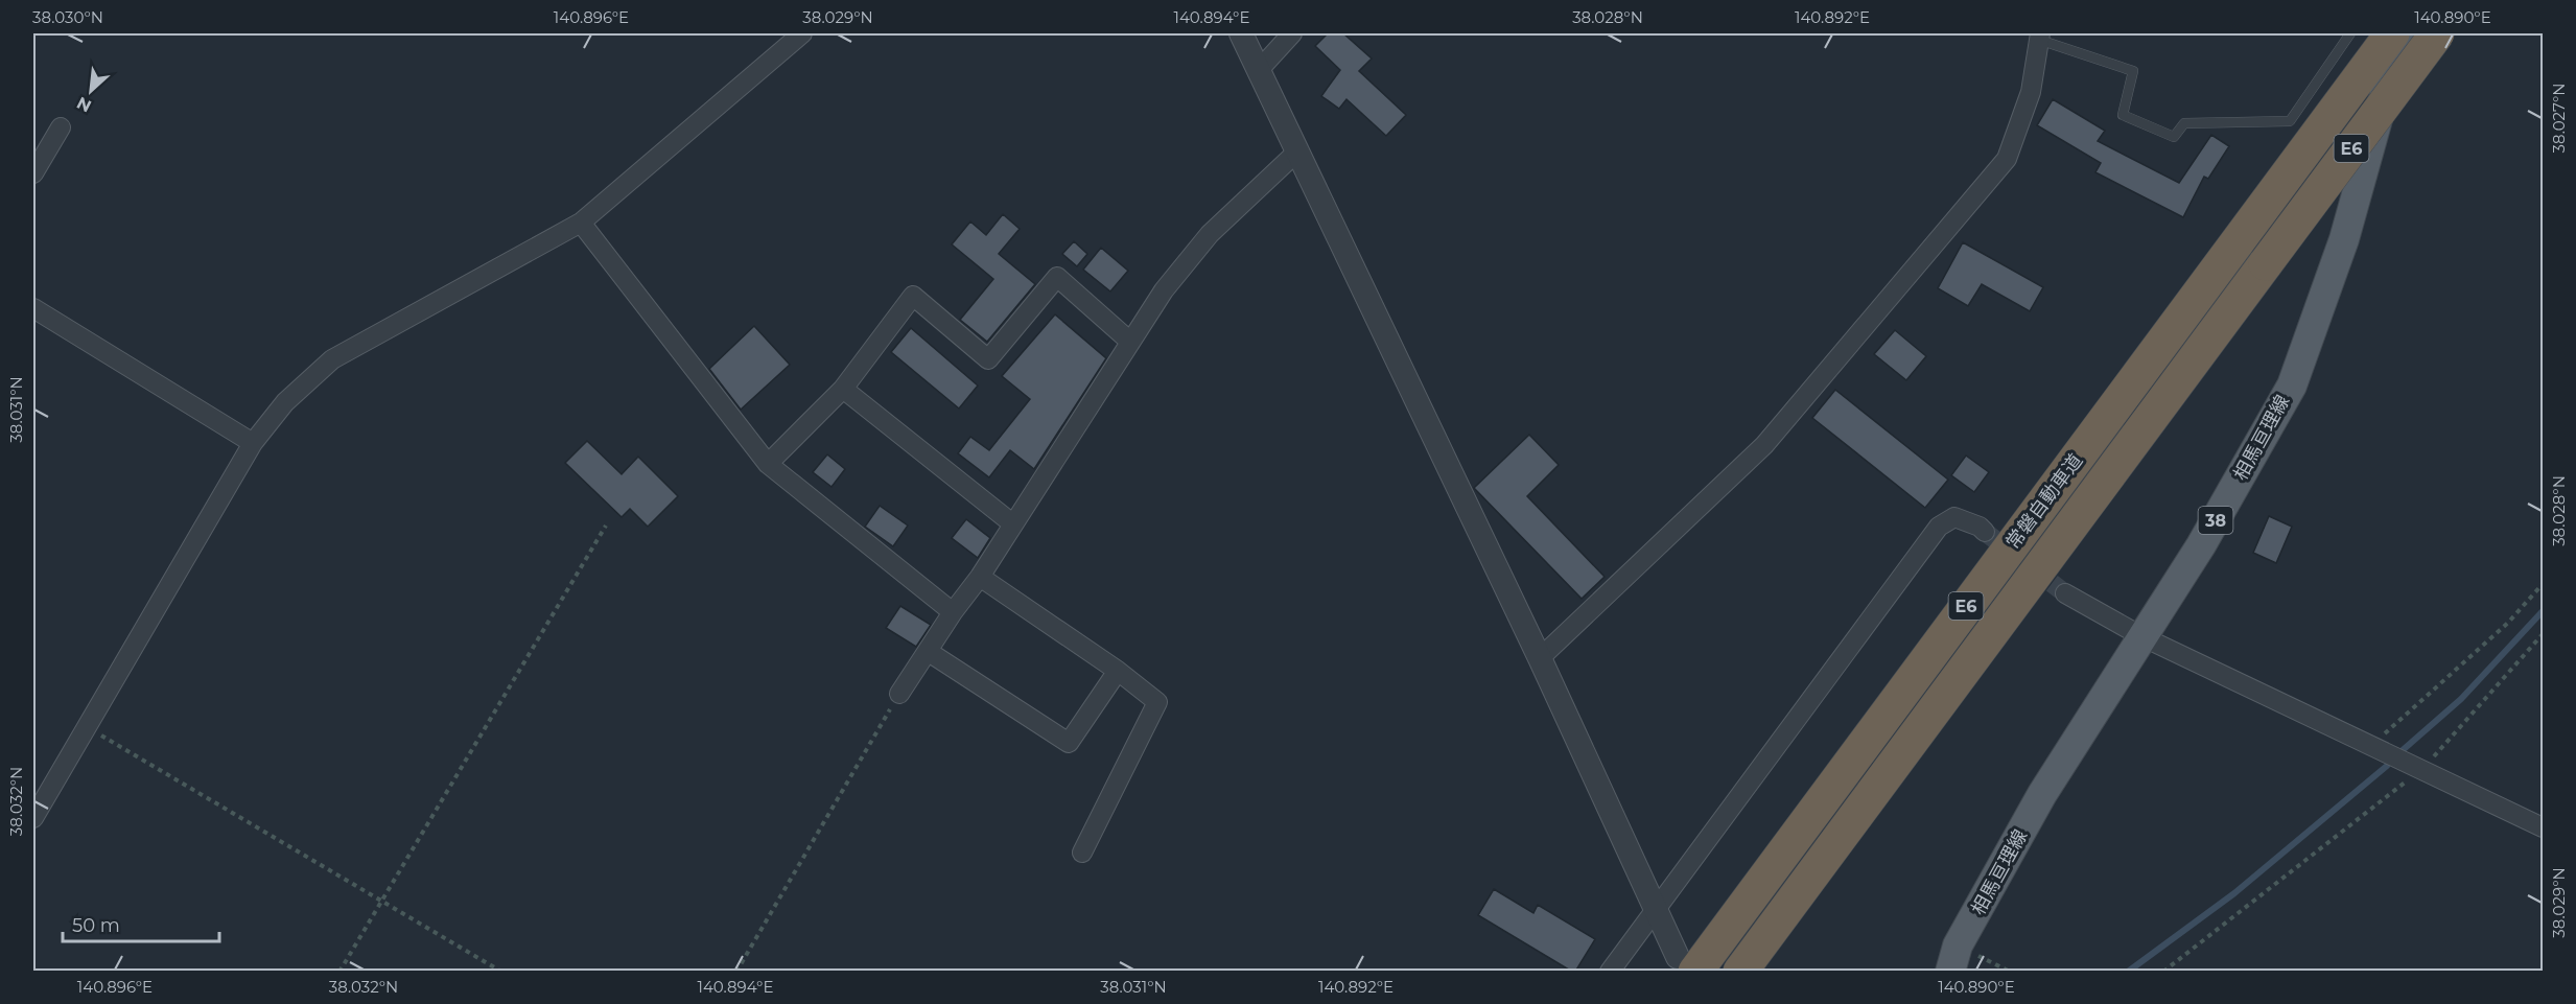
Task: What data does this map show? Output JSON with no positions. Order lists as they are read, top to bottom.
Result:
{
  "streets": {
    "highway": ["E6", "常磐自動車道"],
    "main road": ["相馬亘理線", "38"]
  },
  "scale_bar": "50 m",
  "north": "bottom left",
  "coordinates": [
    "38.030°N",
    "140.896°E",
    "38.029°N",
    "140.894°E",
    "38.028°N",
    "140.892°E",
    "140.890°E",
    "38.027°N",
    "38.031°N",
    "38.032°N"
  ]
}
